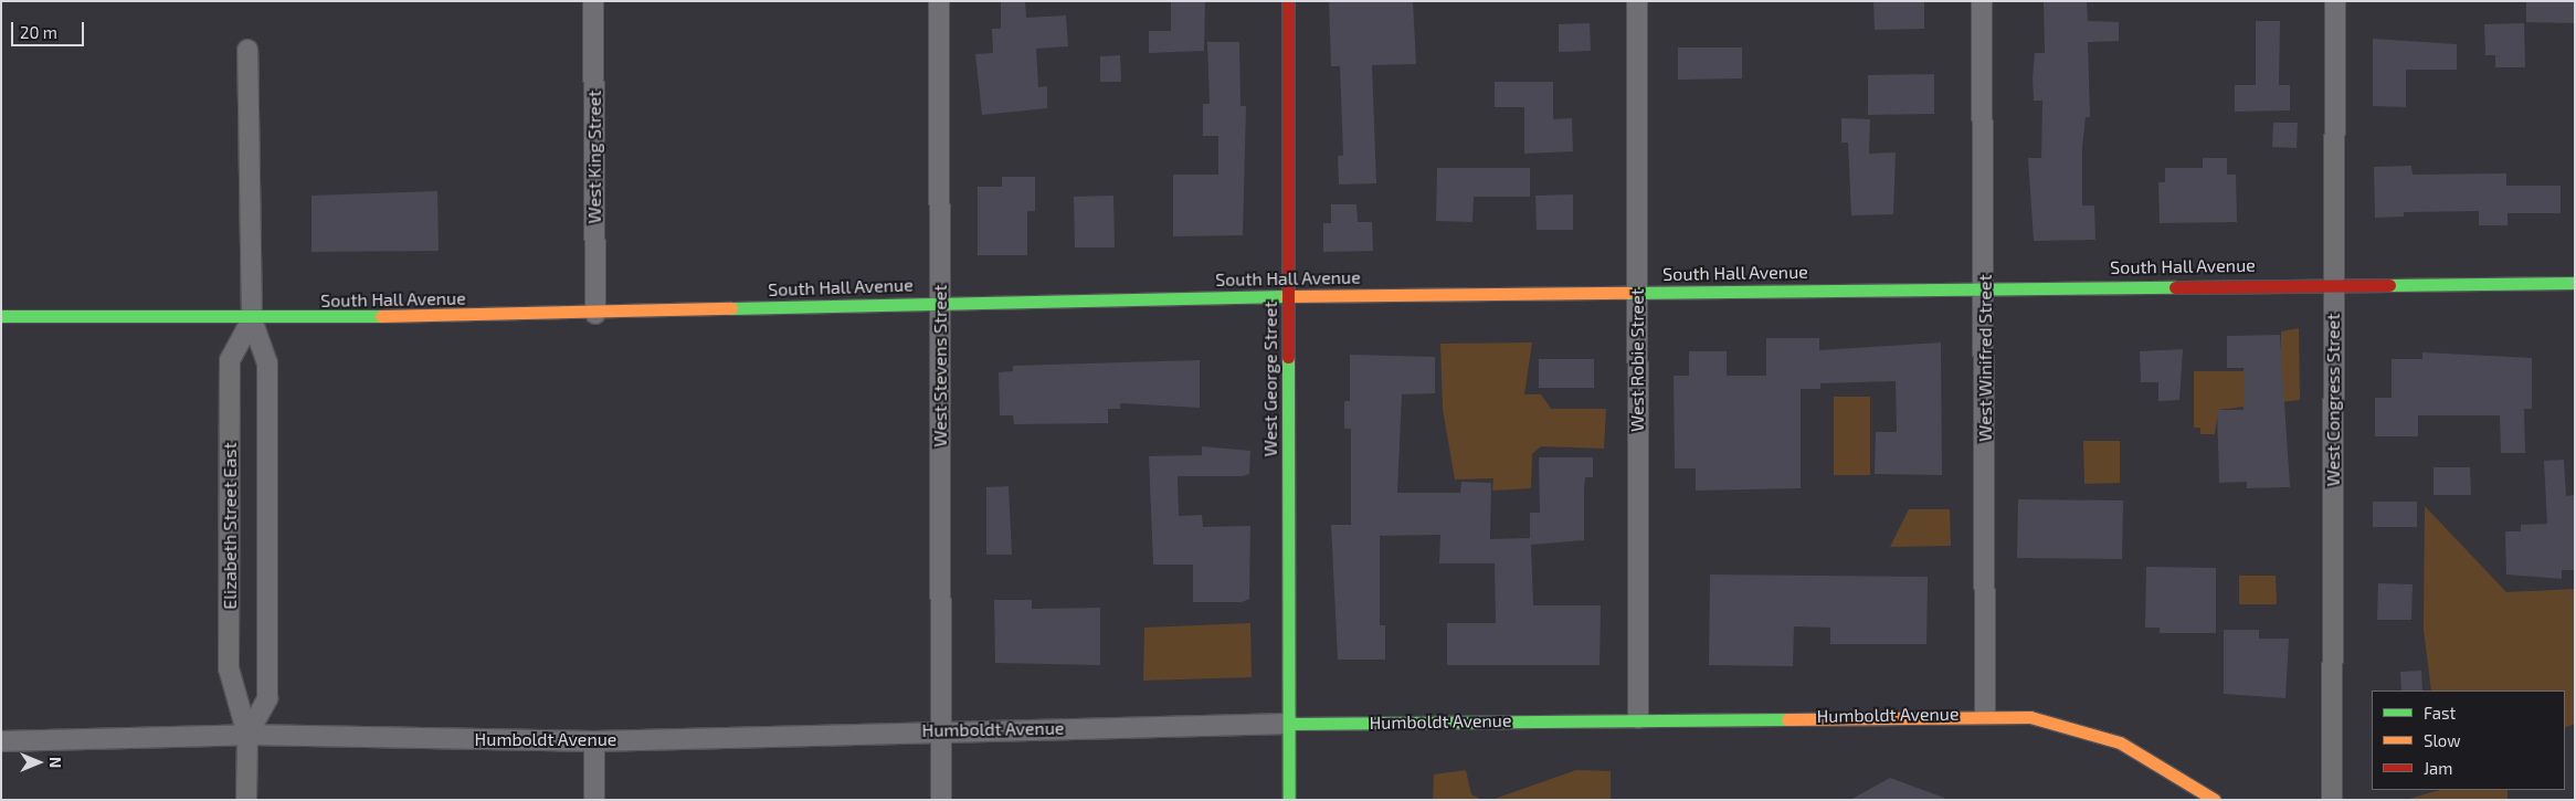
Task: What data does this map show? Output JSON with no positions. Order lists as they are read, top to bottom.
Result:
{
  "streets": {
    "street": [
      "West King Street",
      "South Hall Avenue",
      "West Winifred Street",
      "West Robie Street",
      "West Stevens Street",
      "West George Street",
      "West Congress Street",
      "Elizabeth Street East",
      "Humboldt Avenue"
    ]
  },
  "crossings": [
    ["West King Street", "South Hall Avenue"],
    ["South Hall Avenue", "West Winifred Street"],
    ["South Hall Avenue", "West Robie Street"],
    ["South Hall Avenue", "West Stevens Street"],
    ["South Hall Avenue", "West George Street"],
    ["South Hall Avenue", "West Congress Street"],
    ["South Hall Avenue", "Elizabeth Street East"],
    ["West Winifred Street", "Humboldt Avenue"],
    ["West Robie Street", "Humboldt Avenue"],
    ["West Stevens Street", "Humboldt Avenue"],
    ["West George Street", "Humboldt Avenue"],
    ["Elizabeth Street East", "Humboldt Avenue"]
  ],
  "legend": ["Fast", "Slow", "Jam"],
  "scale_bar": "20 m",
  "north": "right"
}
